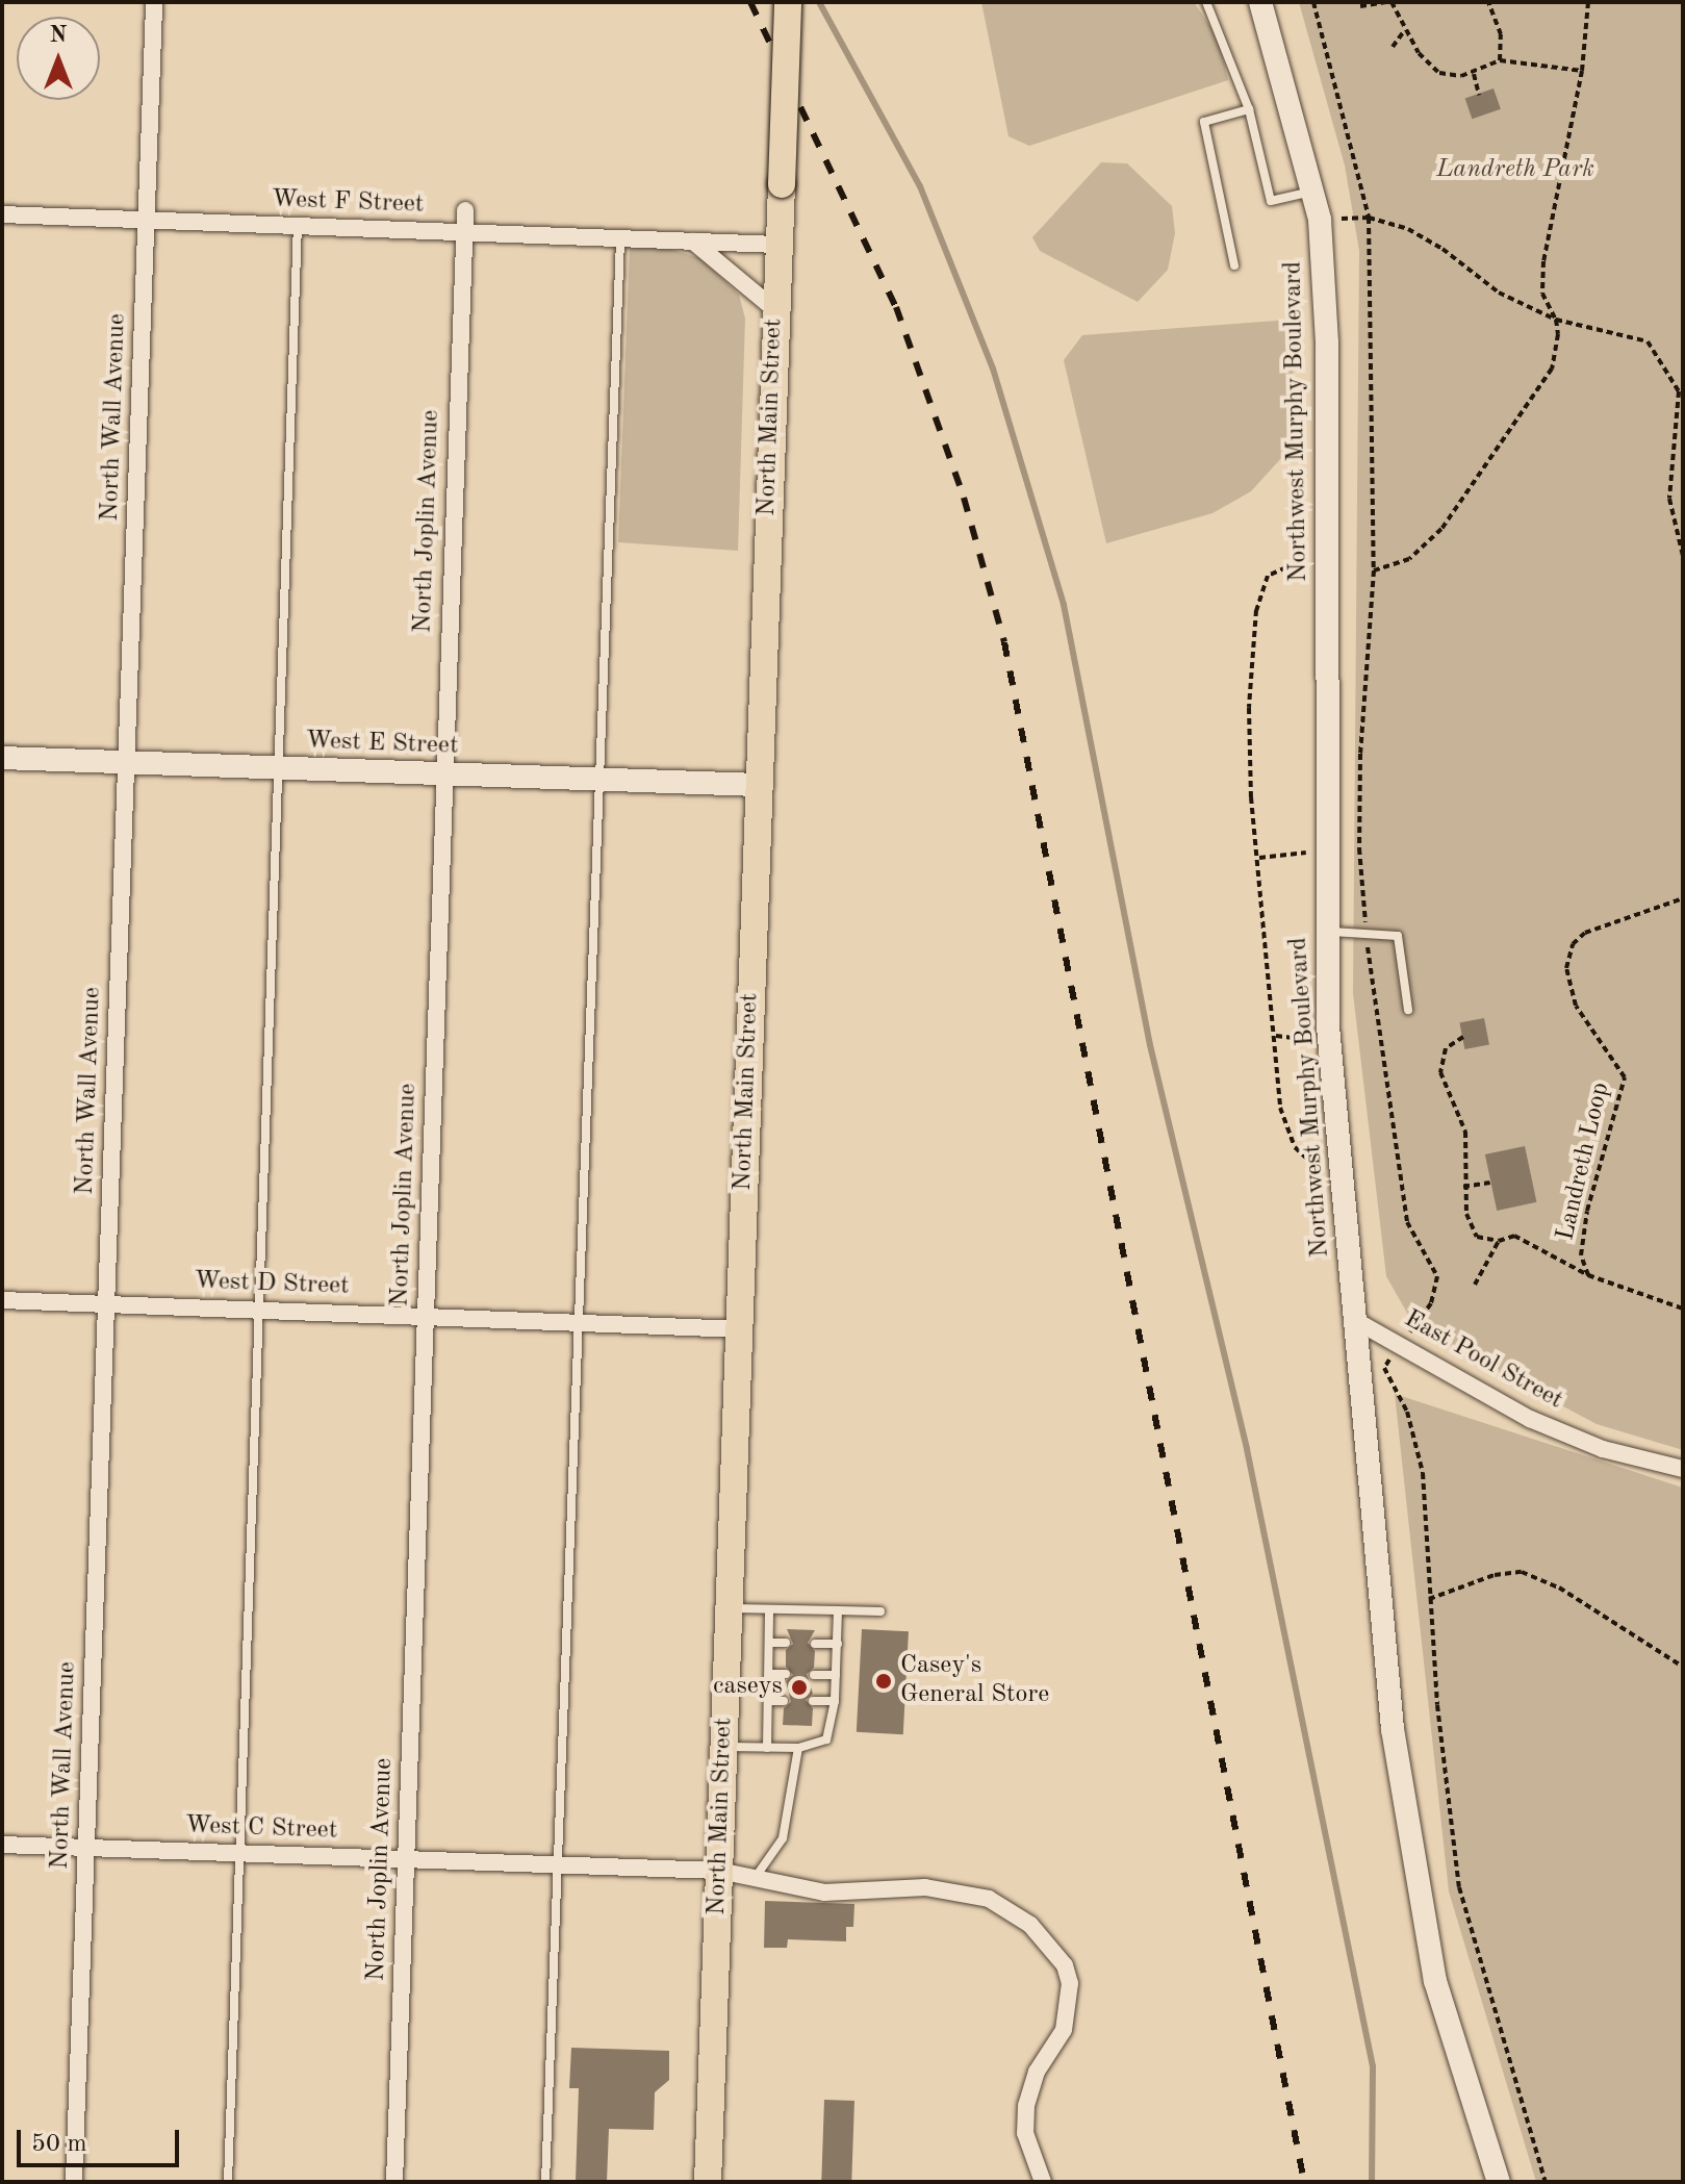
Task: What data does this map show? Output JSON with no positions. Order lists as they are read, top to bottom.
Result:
{
  "streets": {
    "main road": ["North Main Street"],
    "street": [
      "West F Street",
      "North Wall Avenue",
      "Northwest Murphy Boulevard",
      "North Joplin Avenue",
      "West E Street",
      "West D Street",
      "East Pool Street",
      "West C Street"
    ],
    "path": ["Landreth Loop"]
  },
  "crossings": [
    ["West F Street", "North Wall Avenue"],
    ["West F Street", "North Main Street"],
    ["West F Street", "North Joplin Avenue"],
    ["North Wall Avenue", "West E Street"],
    ["North Wall Avenue", "West D Street"],
    ["North Wall Avenue", "West C Street"],
    ["North Main Street", "West E Street"],
    ["North Main Street", "West D Street"],
    ["North Main Street", "West C Street"],
    ["Northwest Murphy Boulevard", "East Pool Street"],
    ["North Joplin Avenue", "West E Street"],
    ["North Joplin Avenue", "West D Street"],
    ["North Joplin Avenue", "West C Street"]
  ],
  "parks": ["Landreth Park"],
  "places": ["Casey's General Store", "caseys"],
  "scale_bar": "50 m",
  "north": "top"
}
